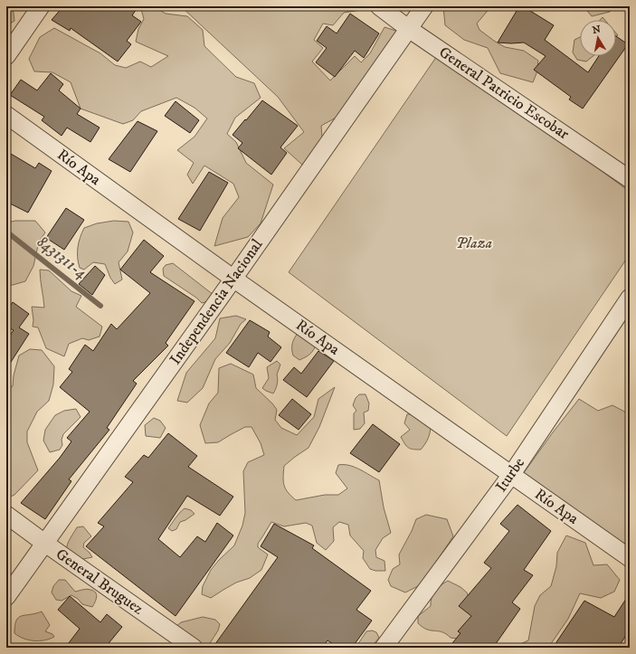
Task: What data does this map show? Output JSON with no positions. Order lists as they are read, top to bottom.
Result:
{
  "streets": {
    "street": [
      "General Patricio Escobar",
      "Río Apa",
      "Independencia Nacional",
      "Iturbe",
      "General Bruguez"
    ]
  },
  "crossings": [
    ["General Patricio Escobar", "Independencia Nacional"],
    ["Río Apa", "Independencia Nacional"],
    ["Río Apa", "Iturbe"],
    ["Independencia Nacional", "General Bruguez"]
  ],
  "water": ["8431311-4"],
  "parks": ["Plaza"],
  "north": "top"
}
